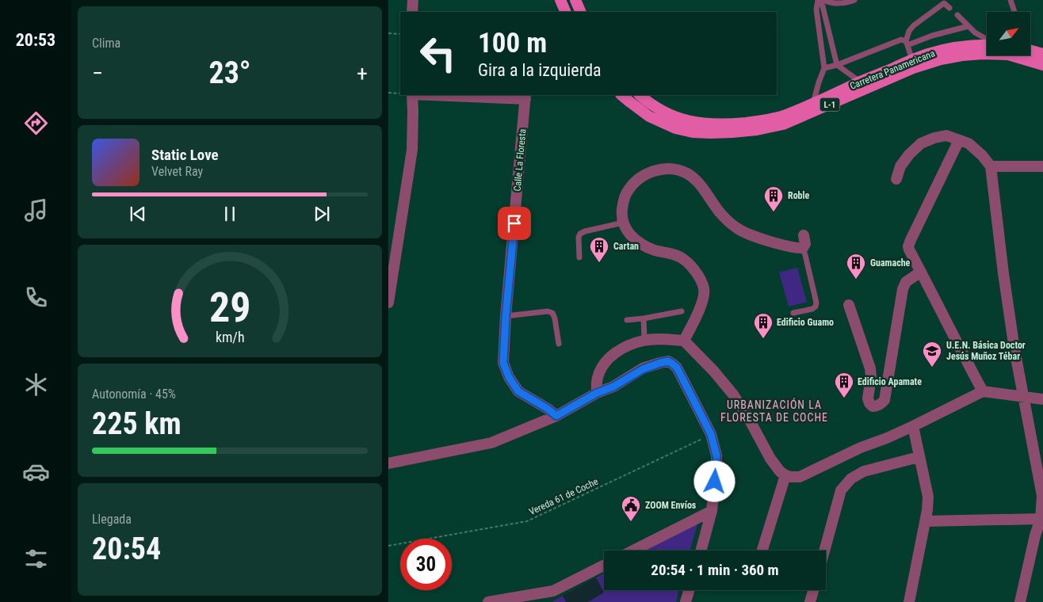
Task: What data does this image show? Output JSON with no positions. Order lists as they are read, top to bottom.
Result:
{
  "streets": {
    "main road": ["Carretera Panamericana", "L-1"],
    "street": ["Calle La Floresta"],
    "path": ["Vereda 61 de Coche"]
  },
  "districts": ["URBANIZACIÓN LA FLORESTA DE COCHE"],
  "places": {
    "building": [
      "Roble",
      "Cartan",
      "Guamache",
      "Edificio Guamo",
      "Edificio Apamate"
    ],
    "school or university": ["U.E.N. Básica Doctor Jesús Muñoz Tébar"],
    "public building": ["ZOOM Envíos"]
  },
  "north": "top right",
  "page": {
    "tabs": "20:53",
    "tile": [
      "Clima",
      ["Autonomía · 45%", "225 km"],
      ["Llegada", "20:54"]
    ],
    "turn": ["100 m", "Gira a la izquierda"],
    "heat": ["−", "23°", "+"],
    "song": ["Static Love", "Velvet Ray"],
    "limit": "30",
    "trip": "20:54 · 1 min · 360 m",
    "gauge": ["29", "km/h"]
  }
}
